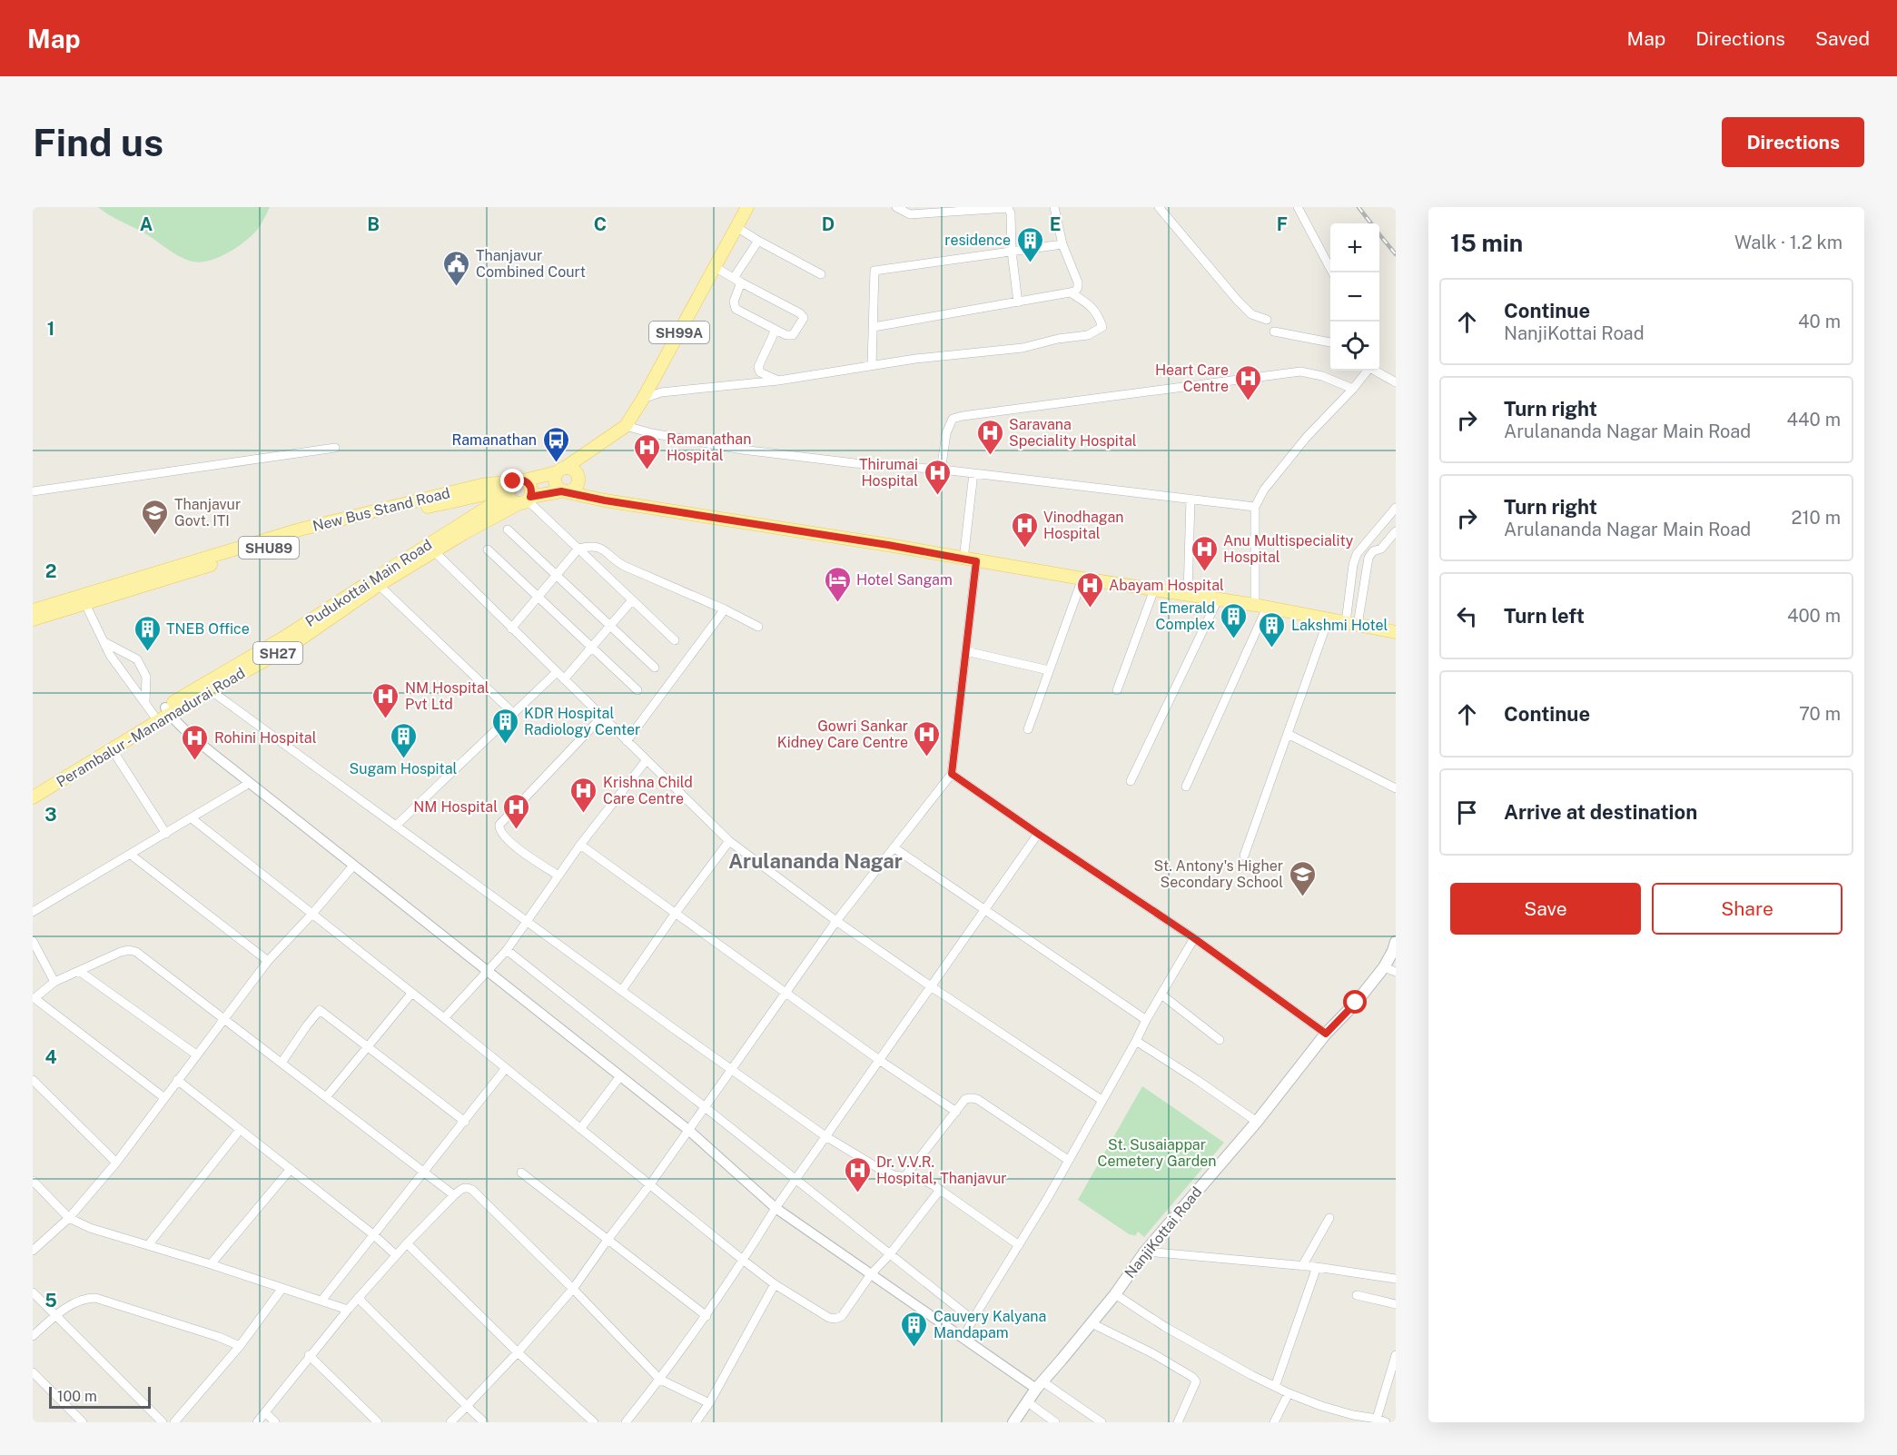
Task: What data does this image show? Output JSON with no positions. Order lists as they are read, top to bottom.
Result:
{
  "streets": {
    "main road": [
      "SH99A",
      "New Bus Stand Road",
      "SHU89",
      "Pudukottai Main Road",
      "SH27",
      "Perambalur - Manamadurai Road",
      "NanjiKottai Road"
    ]
  },
  "crossings": [
    ["SH99A", "SHU89"],
    ["SH99A", "Perambalur - Manamadurai Road"],
    ["New Bus Stand Road", "SHU89"],
    ["New Bus Stand Road", "Pudukottai Main Road"],
    ["New Bus Stand Road", "Perambalur - Manamadurai Road"],
    ["SHU89", "Pudukottai Main Road"],
    ["SHU89", "Perambalur - Manamadurai Road"],
    ["Pudukottai Main Road", "Perambalur - Manamadurai Road"]
  ],
  "districts": ["Arulananda Nagar"],
  "parks": ["St. Susaiappar Cemetery Garden"],
  "places": {
    "building": [
      "residence",
      "Emerald Complex",
      "Lakshmi Hotel",
      "TNEB Office",
      "KDR Hospital Radiology Center",
      "Sugam Hospital",
      "Cauvery Kalyana Mandapam"
    ],
    "public building": ["Thanjavur Combined Court"],
    "hospital": [
      "Heart Care Centre",
      "Saravana Speciality Hospital",
      "Ramanathan Hospital",
      "Thirumai Hospital",
      "Vinodhagan Hospital",
      "Anu Multispeciality Hospital",
      "Abayam Hospital",
      "NM Hospital Pvt Ltd",
      "Gowri Sankar Kidney Care Centre",
      "Rohini Hospital",
      "Krishna Child Care Centre",
      "NM Hospital",
      "Dr. V.V.R. Hospital, Thanjavur"
    ],
    "bus stop": ["Ramanathan"],
    "school or university": ["Thanjavur Govt. ITI", "St. Antony's Higher Secondary School"],
    "hotel": ["Hotel Sangam"]
  },
  "scale_bar": "100 m",
  "page": {
    "header": "Map",
    "nav": ["Map", "Directions", "Saved"],
    "buttons": [
      "Directions",
      ["Save", "Share"]
    ],
    "title": "Find us",
    "heading": ["15 min", "Walk · 1.2 km"],
    "map_buttons": ["+", "−"],
    "list": [
      ["Continue", "NanjiKottai Road", "40 m"],
      ["Turn right", "Arulananda Nagar Main Road", "440 m"],
      ["Turn right", "Arulananda Nagar Main Road", "210 m"],
      ["Turn left", "400 m"],
      ["Continue", "70 m"],
      "Arrive at destination"
    ],
    "scale": "100 m"
  },
  "grid": {
    "columns": [
      "A",
      "B",
      "C",
      "D",
      "E",
      "F"
    ],
    "rows": [
      "1",
      "2",
      "3",
      "4",
      "5"
    ]
  }
}
